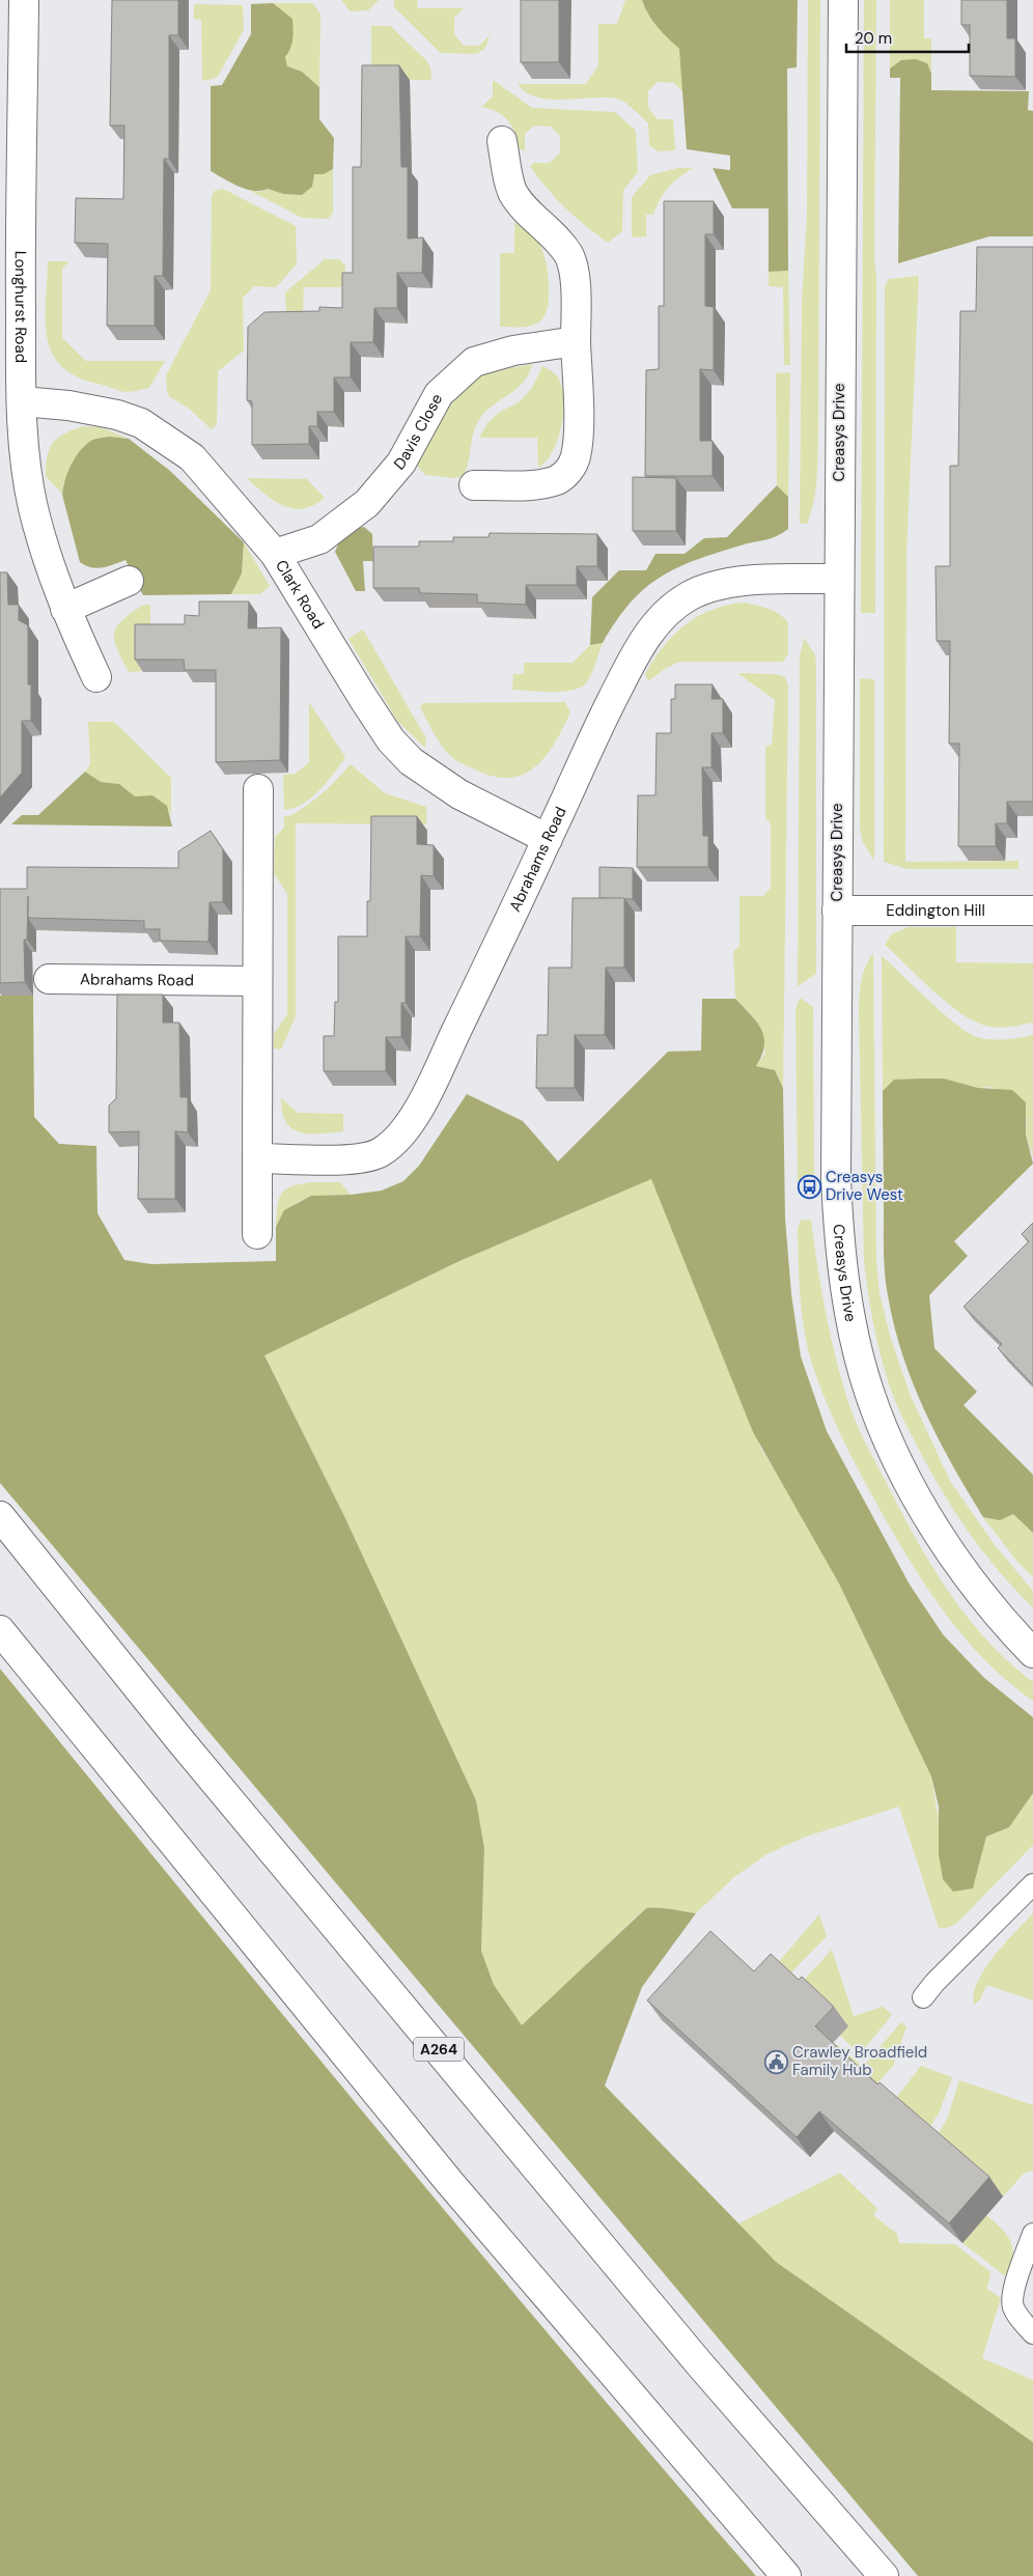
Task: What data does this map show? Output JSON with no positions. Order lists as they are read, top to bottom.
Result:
{
  "streets": {
    "main road": [
      "Longhurst Road",
      "Davis Close",
      "Creasys Drive",
      "Clark Road",
      "Abrahams Road",
      "Eddington Hill",
      "A264"
    ]
  },
  "crossings": [
    ["Longhurst Road", "Clark Road"],
    ["Davis Close", "Clark Road"],
    ["Creasys Drive", "Abrahams Road"],
    ["Creasys Drive", "Eddington Hill"],
    ["Clark Road", "Abrahams Road"]
  ],
  "places": {
    "bus stop": ["Creasys Drive West"],
    "public building": ["Crawley Broadfield Family Hub"]
  },
  "scale_bar": "20 m"
}
